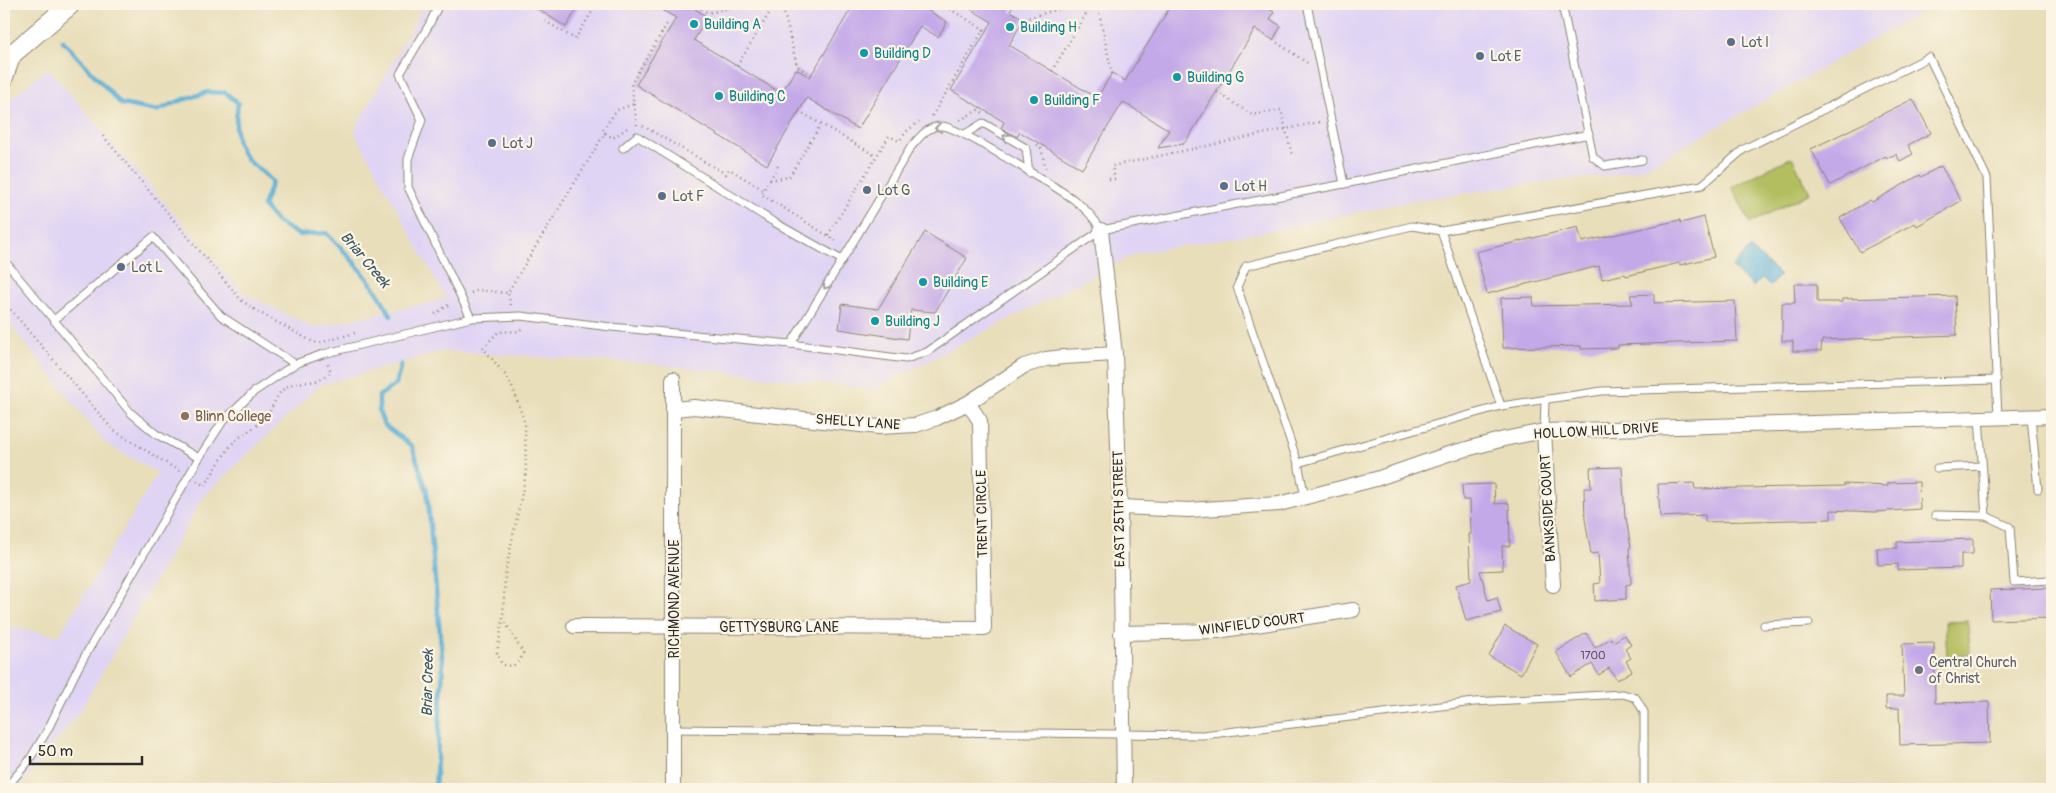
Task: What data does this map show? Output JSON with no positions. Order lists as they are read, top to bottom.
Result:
{
  "streets": {
    "street": [
      "SHELLY LANE",
      "HOLLOW HILL DRIVE",
      "BANKSIDE COURT",
      "EAST 25TH STREET",
      "TRENT CIRCLE",
      "RICHMOND AVENUE",
      "WINFIELD COURT",
      "GETTYSBURG LANE"
    ]
  },
  "crossings": [
    ["SHELLY LANE", "EAST 25TH STREET"],
    ["SHELLY LANE", "TRENT CIRCLE"],
    ["SHELLY LANE", "RICHMOND AVENUE"],
    ["HOLLOW HILL DRIVE", "BANKSIDE COURT"],
    ["HOLLOW HILL DRIVE", "EAST 25TH STREET"],
    ["EAST 25TH STREET", "WINFIELD COURT"],
    ["TRENT CIRCLE", "GETTYSBURG LANE"],
    ["RICHMOND AVENUE", "GETTYSBURG LANE"]
  ],
  "water": ["Briar Creek"],
  "places": [
    "Building A",
    "Building H",
    "Lot I",
    "Building D",
    "Lot E",
    "Building G",
    "Building C",
    "Building F",
    "Lot J",
    "Lot H",
    "Lot G",
    "Lot F",
    "Lot L",
    "Building E",
    "Building J",
    "Blinn College",
    "Central Church of Christ"
  ],
  "house_numbers": ["1700"],
  "scale_bar": "50 m"
}
